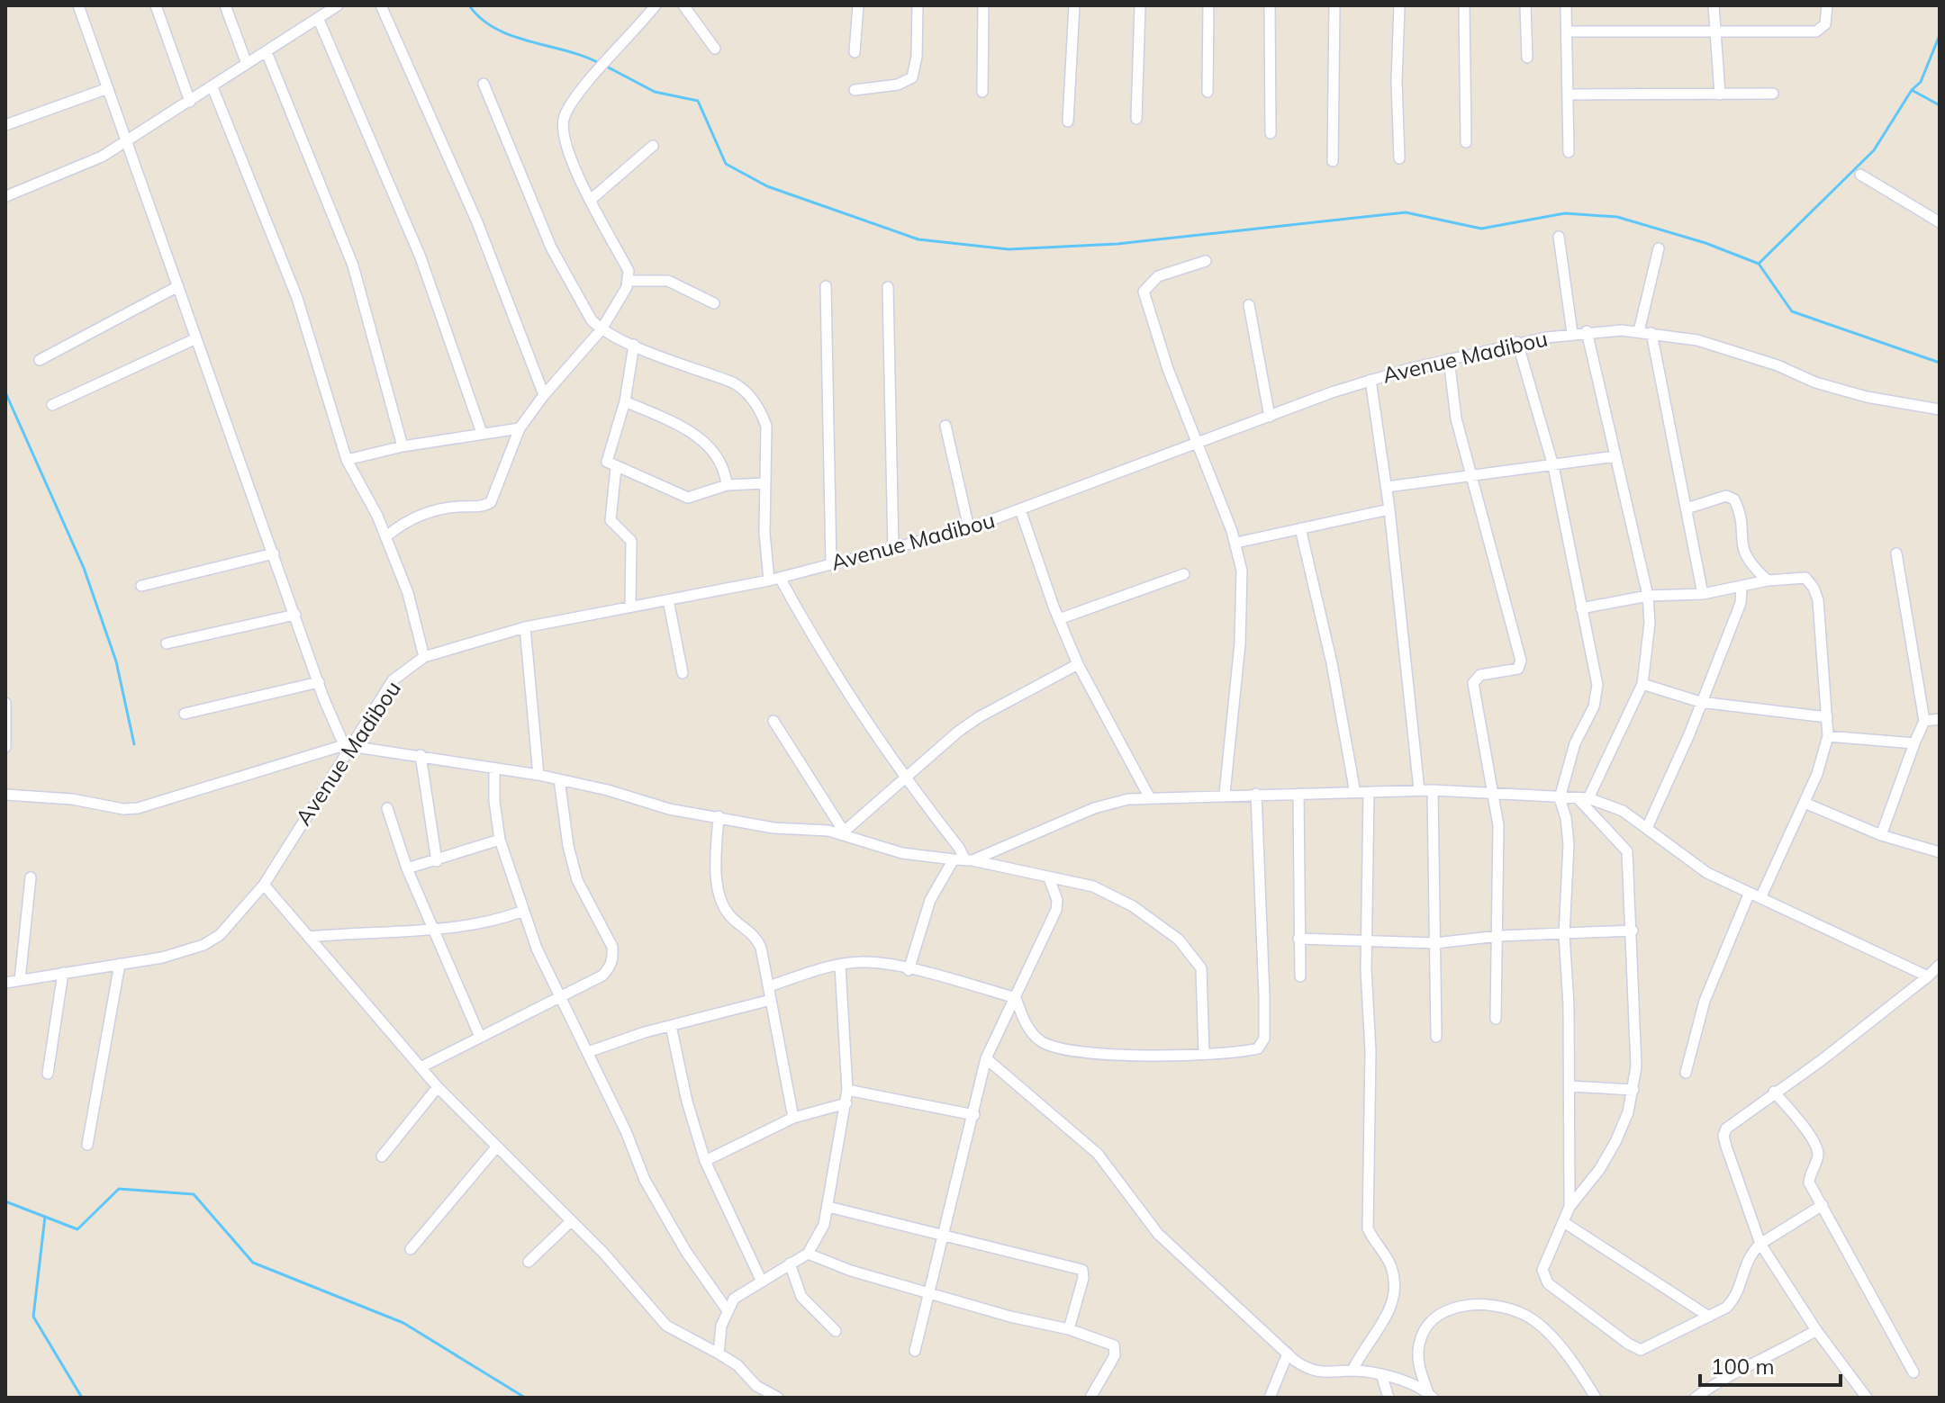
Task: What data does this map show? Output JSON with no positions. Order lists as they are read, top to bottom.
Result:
{
  "streets": {
    "street": ["Avenue Madibou"]
  },
  "scale_bar": "100 m"
}
